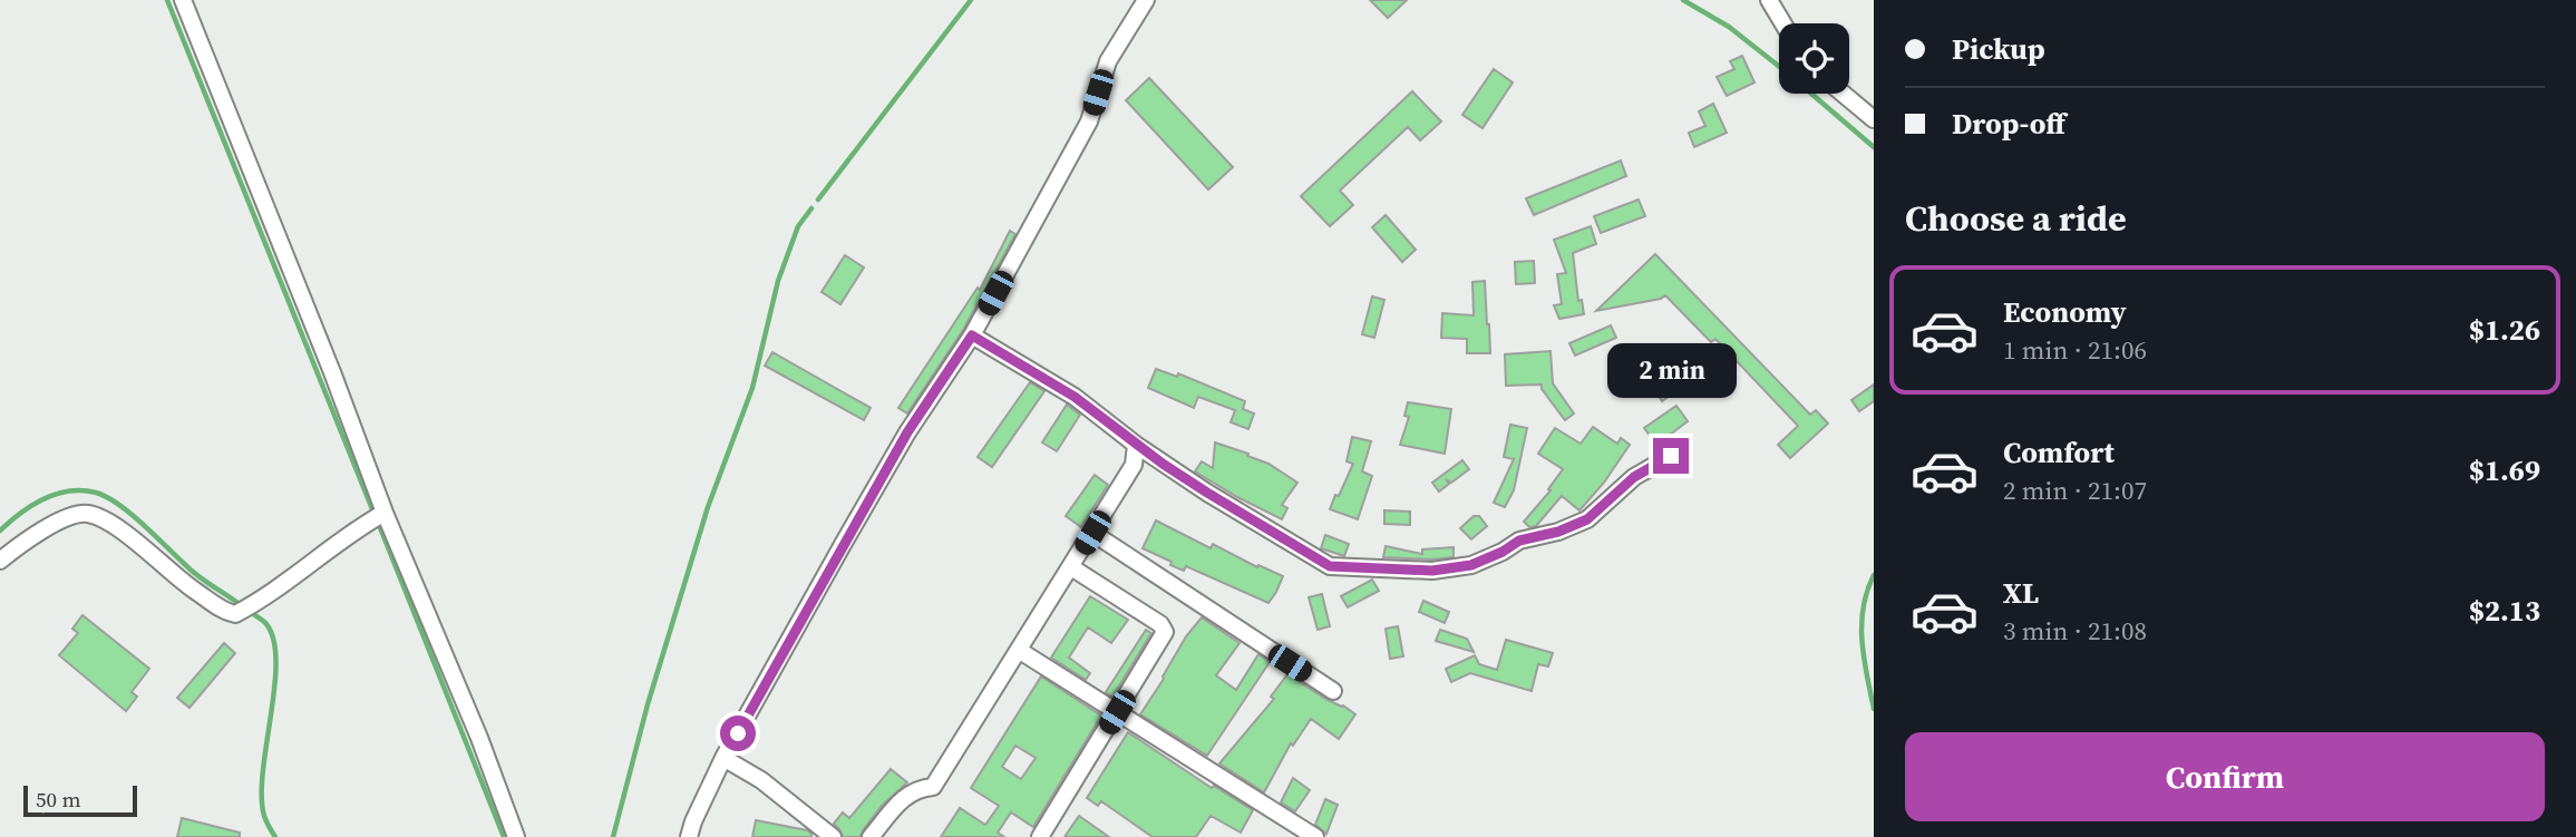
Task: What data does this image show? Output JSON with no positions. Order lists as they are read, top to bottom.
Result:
{
  "scale_bar": "50 m",
  "page": {
    "banner": ["Pickup", "Drop-off"],
    "heading": "Choose a ride",
    "list": [
      {
        "name": "Economy",
        "note": "1 min · 21:06",
        "value": "$1.26"
      },
      {
        "name": "Comfort",
        "note": "2 min · 21:07",
        "value": "$1.69"
      },
      {
        "name": "XL",
        "note": "3 min · 21:08",
        "value": "$2.13"
      }
    ],
    "bubble": "2 min",
    "buttons": "Confirm",
    "scale": "50 m"
  }
}
